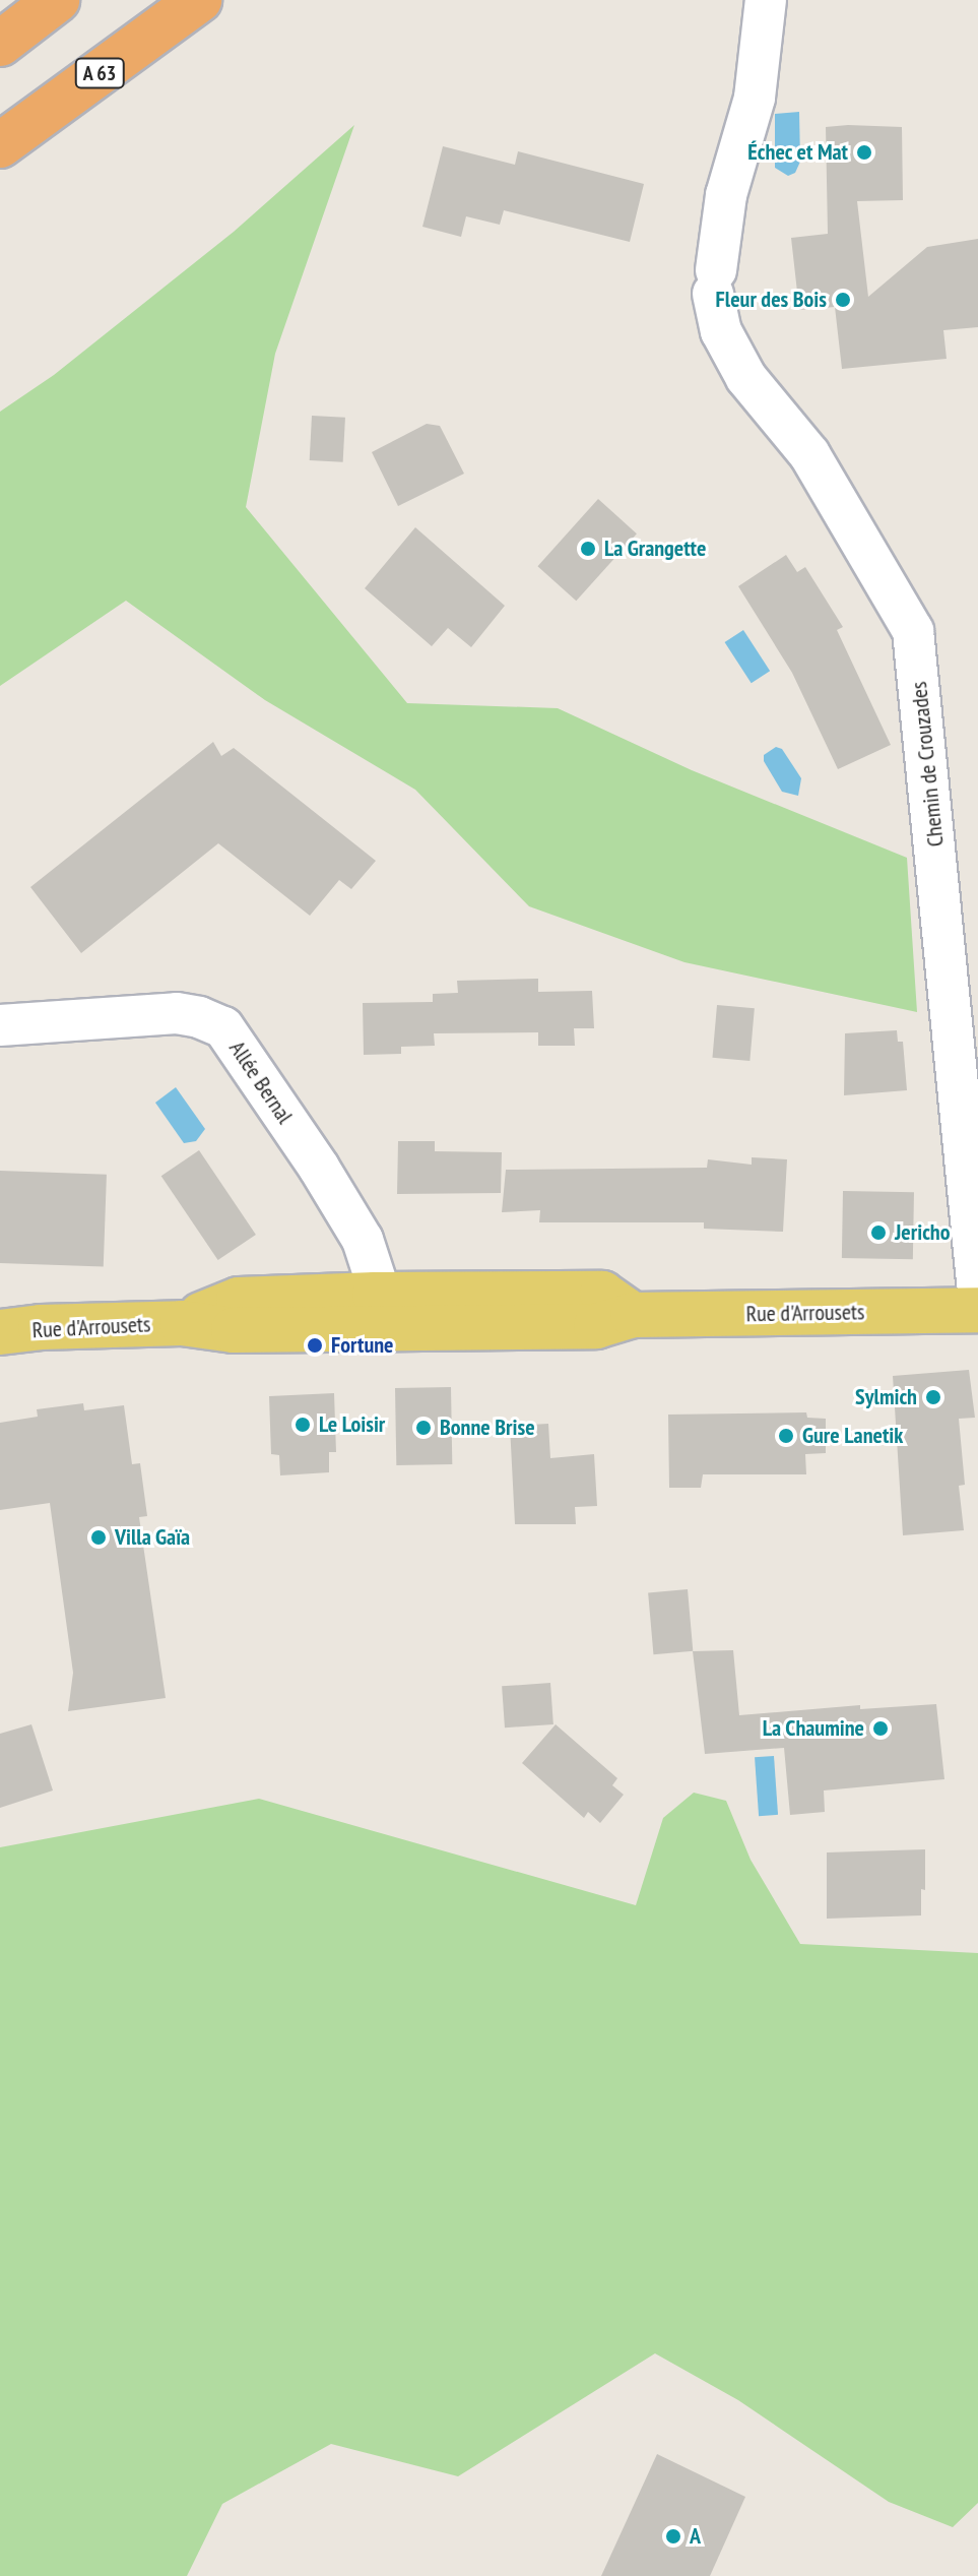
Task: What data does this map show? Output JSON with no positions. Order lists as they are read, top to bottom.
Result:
{
  "streets": {
    "highway": ["A 63"],
    "main road": ["Rue d'Arrousets"],
    "street": ["Chemin de Crouzades", "Allée Bernal"]
  },
  "crossings": [
    ["Allée Bernal", "Rue d'Arrousets"]
  ],
  "places": [
    "Échec et Mat",
    "Fleur des Bois",
    "La Grangette",
    "Jericho",
    "Fortune",
    "Sylmich",
    "Le Loisir",
    "Bonne Brise",
    "Gure Lanetik",
    "Villa Gaïa",
    "La Chaumine",
    "A"
  ]
}
